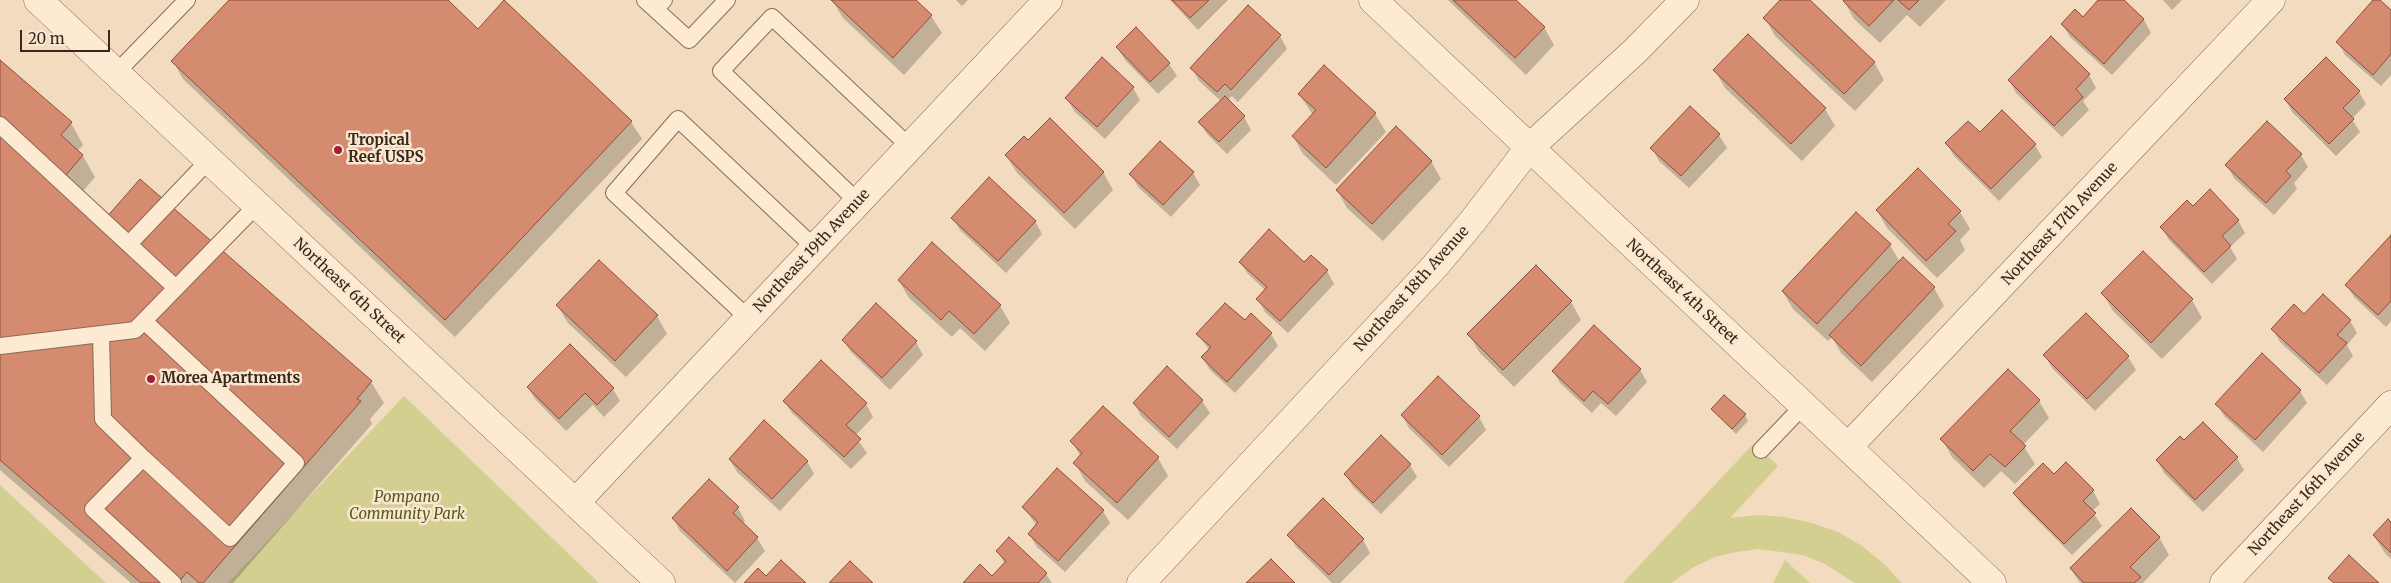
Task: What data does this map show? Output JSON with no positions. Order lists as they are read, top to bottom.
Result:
{
  "streets": {
    "street": [
      "Northeast 17th Avenue",
      "Northeast 19th Avenue",
      "Northeast 18th Avenue",
      "Northeast 6th Street",
      "Northeast 4th Street",
      "Northeast 16th Avenue"
    ]
  },
  "crossings": [
    ["Northeast 17th Avenue", "Northeast 4th Street"],
    ["Northeast 19th Avenue", "Northeast 6th Street"],
    ["Northeast 18th Avenue", "Northeast 4th Street"]
  ],
  "parks": ["Pompano Community Park"],
  "places": ["Tropical Reef USPS", "Morea Apartments"],
  "scale_bar": "20 m"
}
